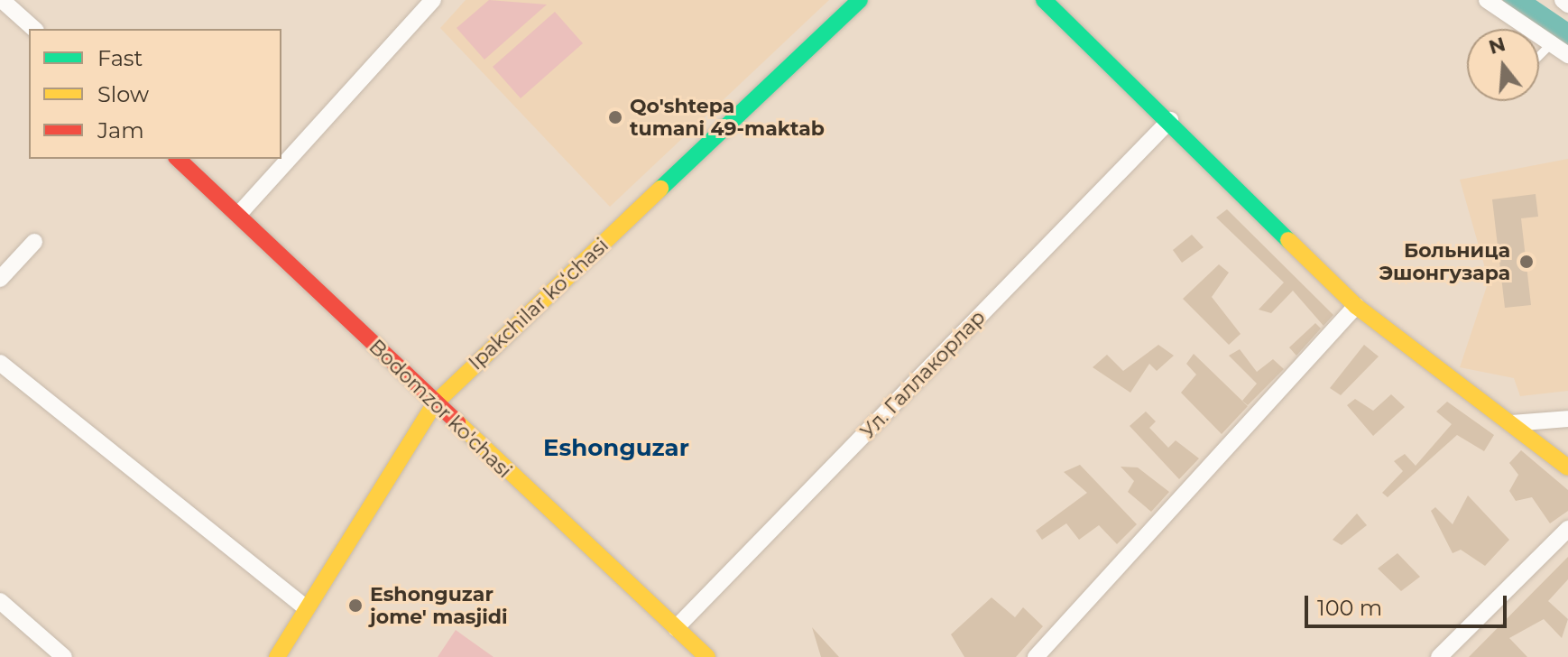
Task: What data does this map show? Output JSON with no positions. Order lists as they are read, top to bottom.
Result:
{
  "streets": {
    "street": ["Ipakchilar koʻchasi", "Ул. Галлакорлар", "Bodomzor ko'chasi"]
  },
  "crossings": [
    ["Ipakchilar koʻchasi", "Bodomzor ko'chasi"],
    ["Ул. Галлакорлар", "Bodomzor ko'chasi"]
  ],
  "districts": ["Eshonguzar"],
  "places": ["Qo'shtepa tumani 49-maktab", "Больница Эшонгузара", "Eshonguzar jome' masjidi"],
  "legend": ["Fast", "Slow", "Jam"],
  "scale_bar": "100 m",
  "north": "top"
}
